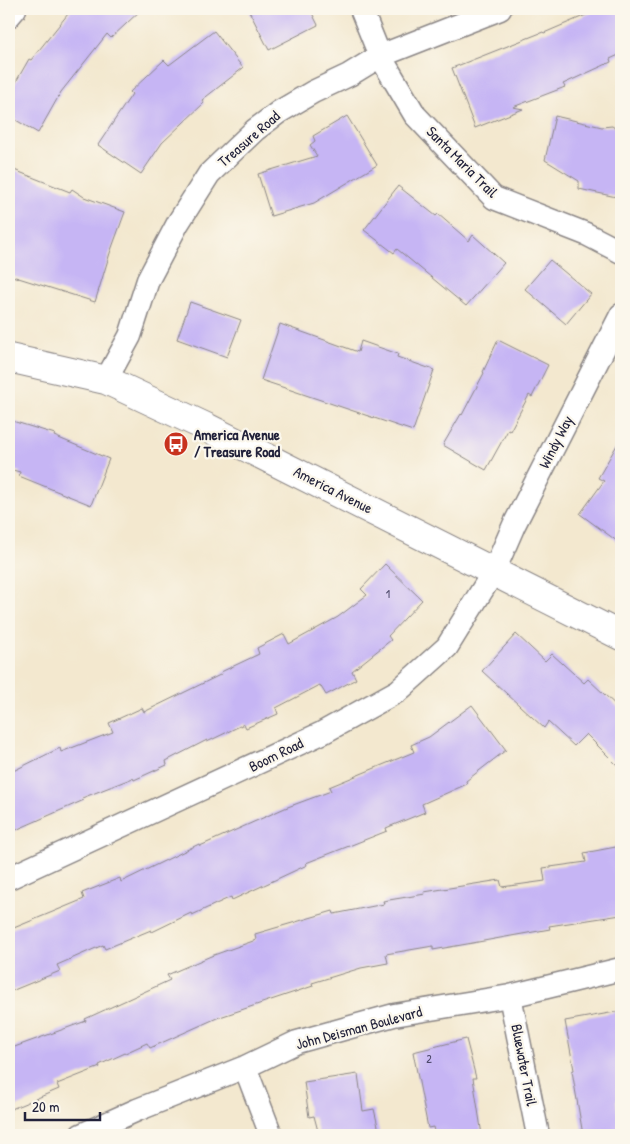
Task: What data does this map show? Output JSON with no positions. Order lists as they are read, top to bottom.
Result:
{
  "streets": {
    "street": [
      "Treasure Road",
      "Santa Maria Trail",
      "Windy Way",
      "America Avenue",
      "Boom Road",
      "John Deisman Boulevard",
      "Bluewater Trail"
    ]
  },
  "crossings": [
    ["Treasure Road", "Santa Maria Trail"],
    ["Treasure Road", "America Avenue"],
    ["Windy Way", "America Avenue"],
    ["Windy Way", "Boom Road"],
    ["America Avenue", "Boom Road"],
    ["John Deisman Boulevard", "Bluewater Trail"]
  ],
  "places": {
    "bus stop": ["America Avenue / Treasure Road"]
  },
  "house_numbers": ["1", "2"],
  "scale_bar": "20 m"
}
